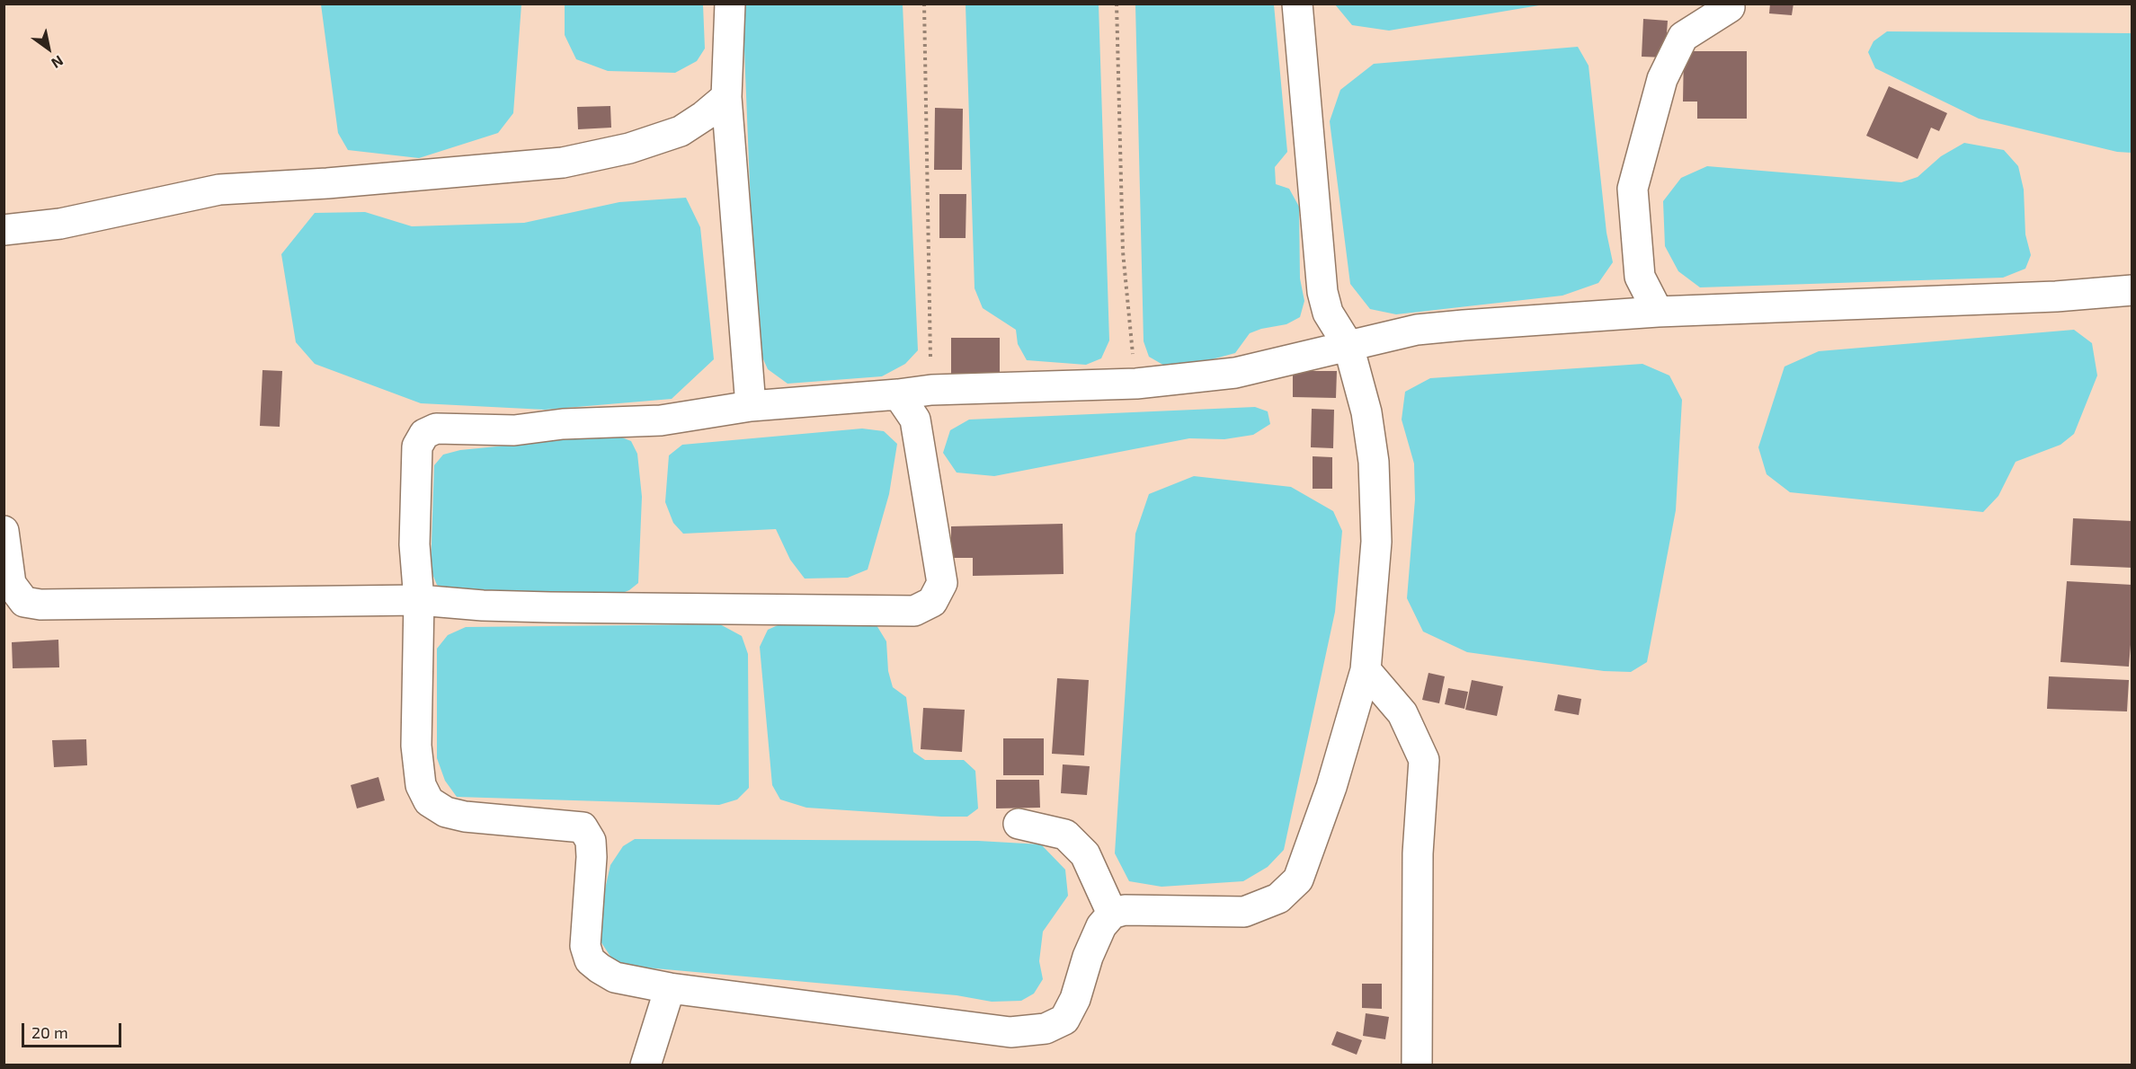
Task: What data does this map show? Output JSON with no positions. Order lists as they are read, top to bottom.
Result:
{
  "scale_bar": "20 m",
  "north": "bottom right"
}
